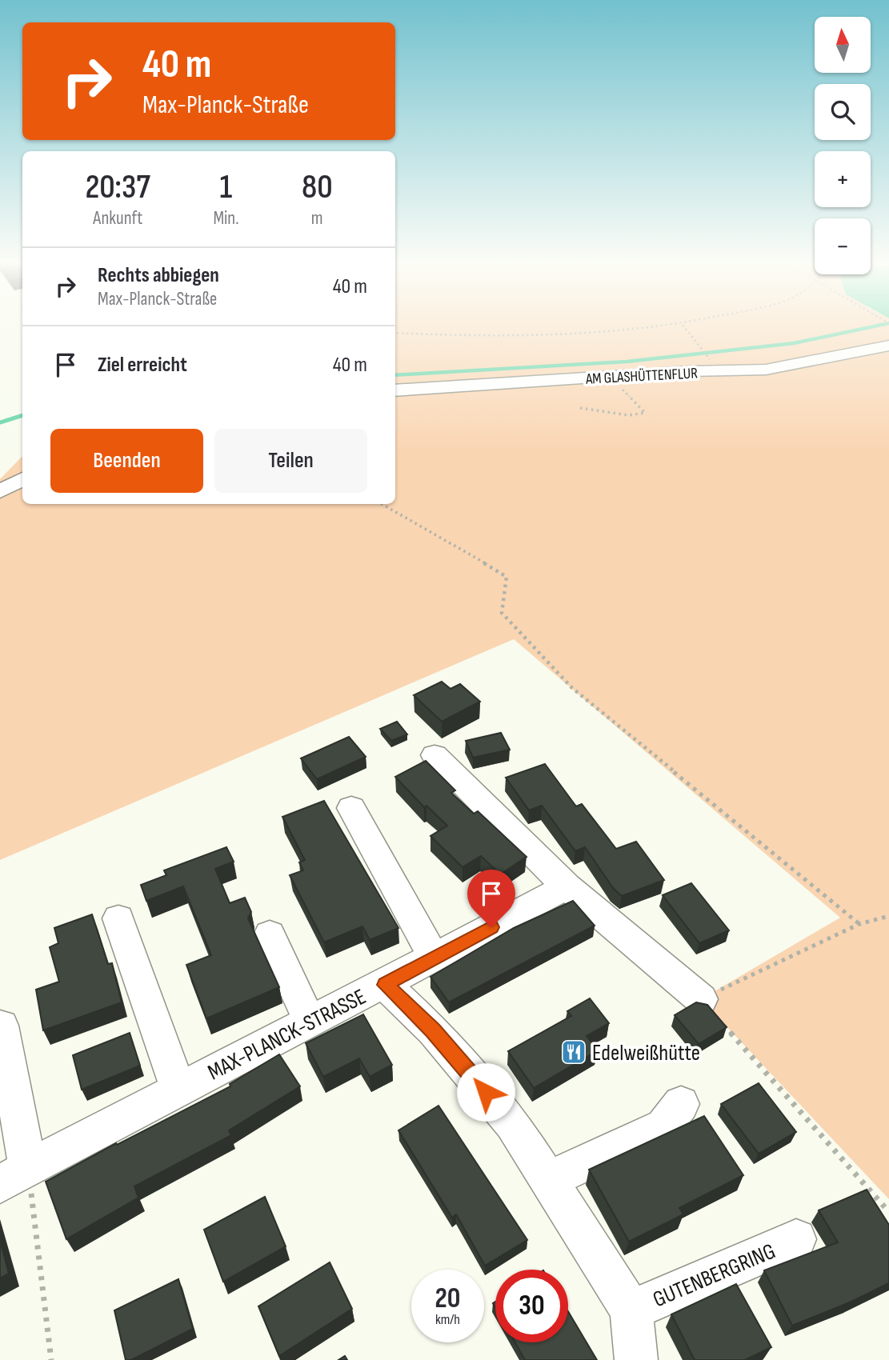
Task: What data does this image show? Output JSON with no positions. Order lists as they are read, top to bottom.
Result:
{
  "streets": {
    "street": ["AM GLASHÜTTENFLUR", "MAX-PLANCK-STRASSE", "GUTENBERGRING"]
  },
  "crossings": [
    ["MAX-PLANCK-STRASSE", "GUTENBERGRING"]
  ],
  "places": {
    "restaurant": ["Edelweißhütte"]
  },
  "north": "top",
  "page": {
    "map_buttons": ["+", "−"],
    "turn": ["40 m", "Max-Planck-Straße"],
    "eta": [
      "20:37",
      "Ankunft",
      "1",
      "Min.",
      "80",
      "m"
    ],
    "list": [
      {
        "name": "Rechts abbiegen",
        "note": "Max-Planck-Straße",
        "value": "40 m"
      },
      {
        "name": "Ziel erreicht",
        "value": "40 m"
      }
    ],
    "buttons": ["Beenden", "Teilen"],
    "speed": "20 km/h",
    "limit": "30"
  }
}
